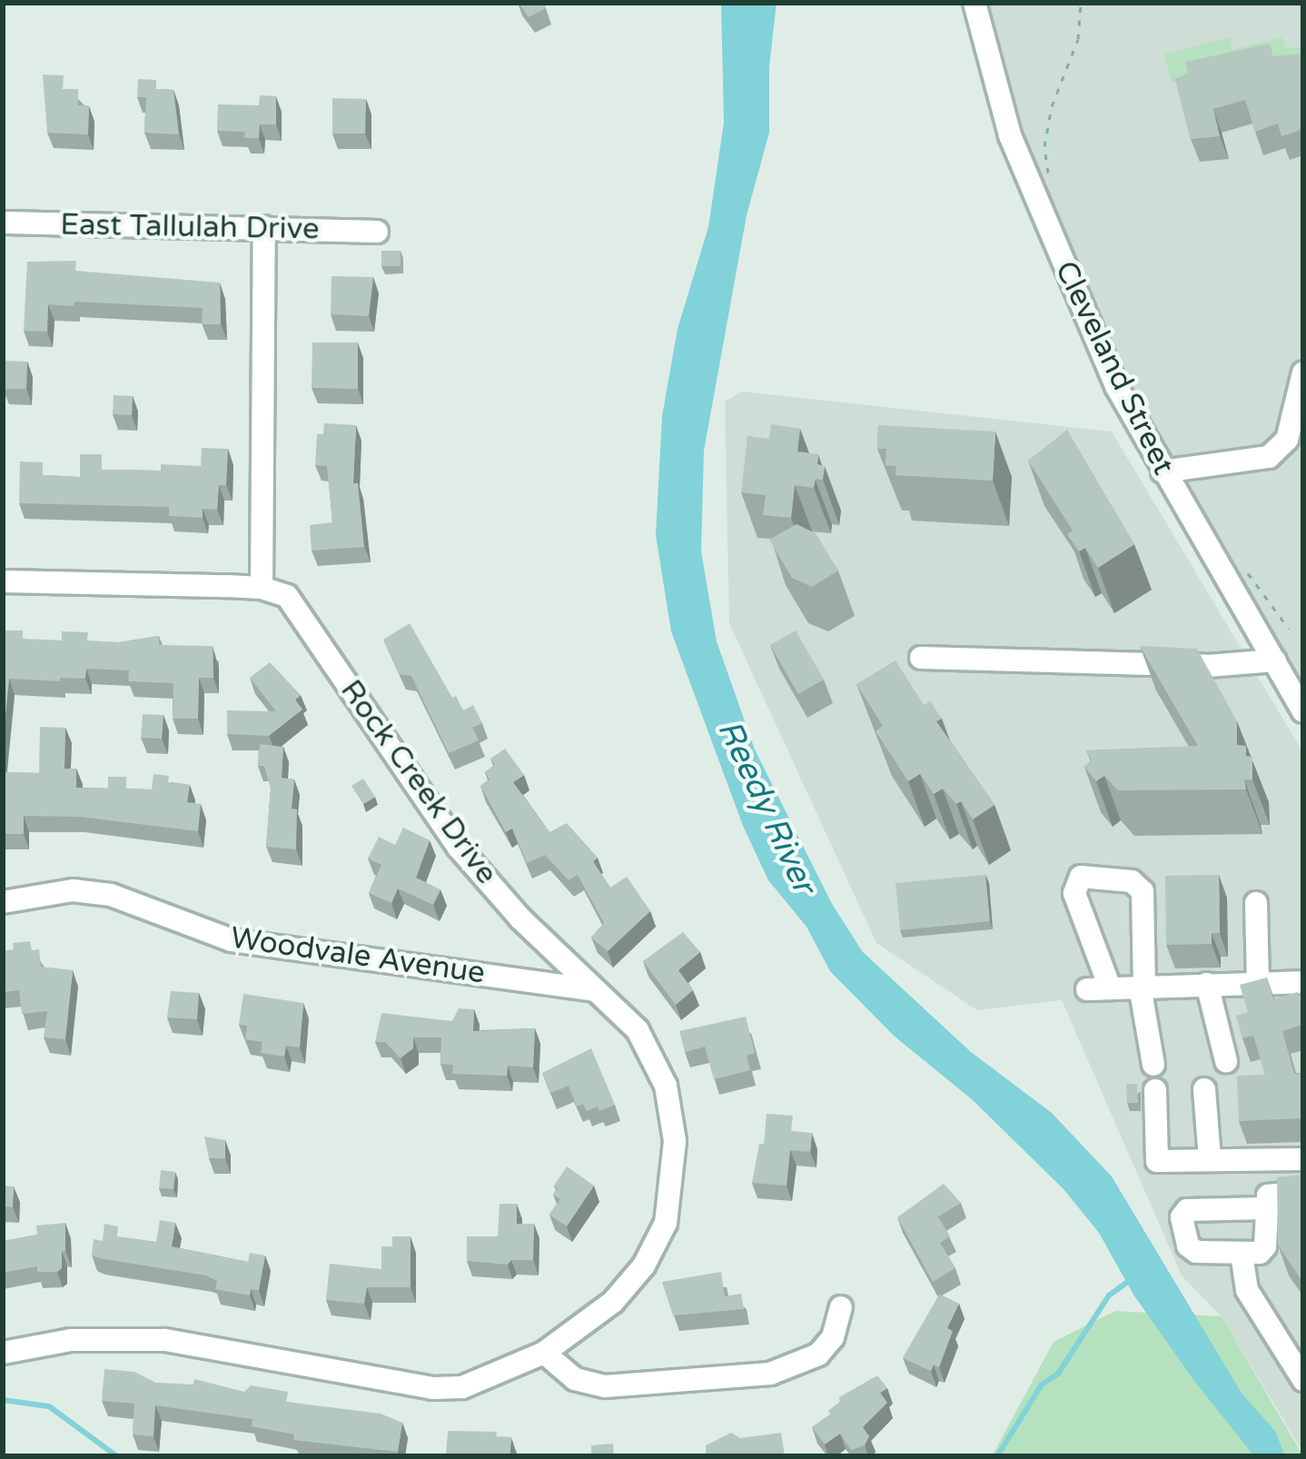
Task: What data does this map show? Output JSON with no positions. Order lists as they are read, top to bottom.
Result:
{
  "streets": {
    "street": [
      "East Tallulah Drive",
      "Cleveland Street",
      "Rock Creek Drive",
      "Woodvale Avenue"
    ]
  },
  "crossings": [
    ["Rock Creek Drive", "Woodvale Avenue"]
  ],
  "water": ["Reedy River"]
}
